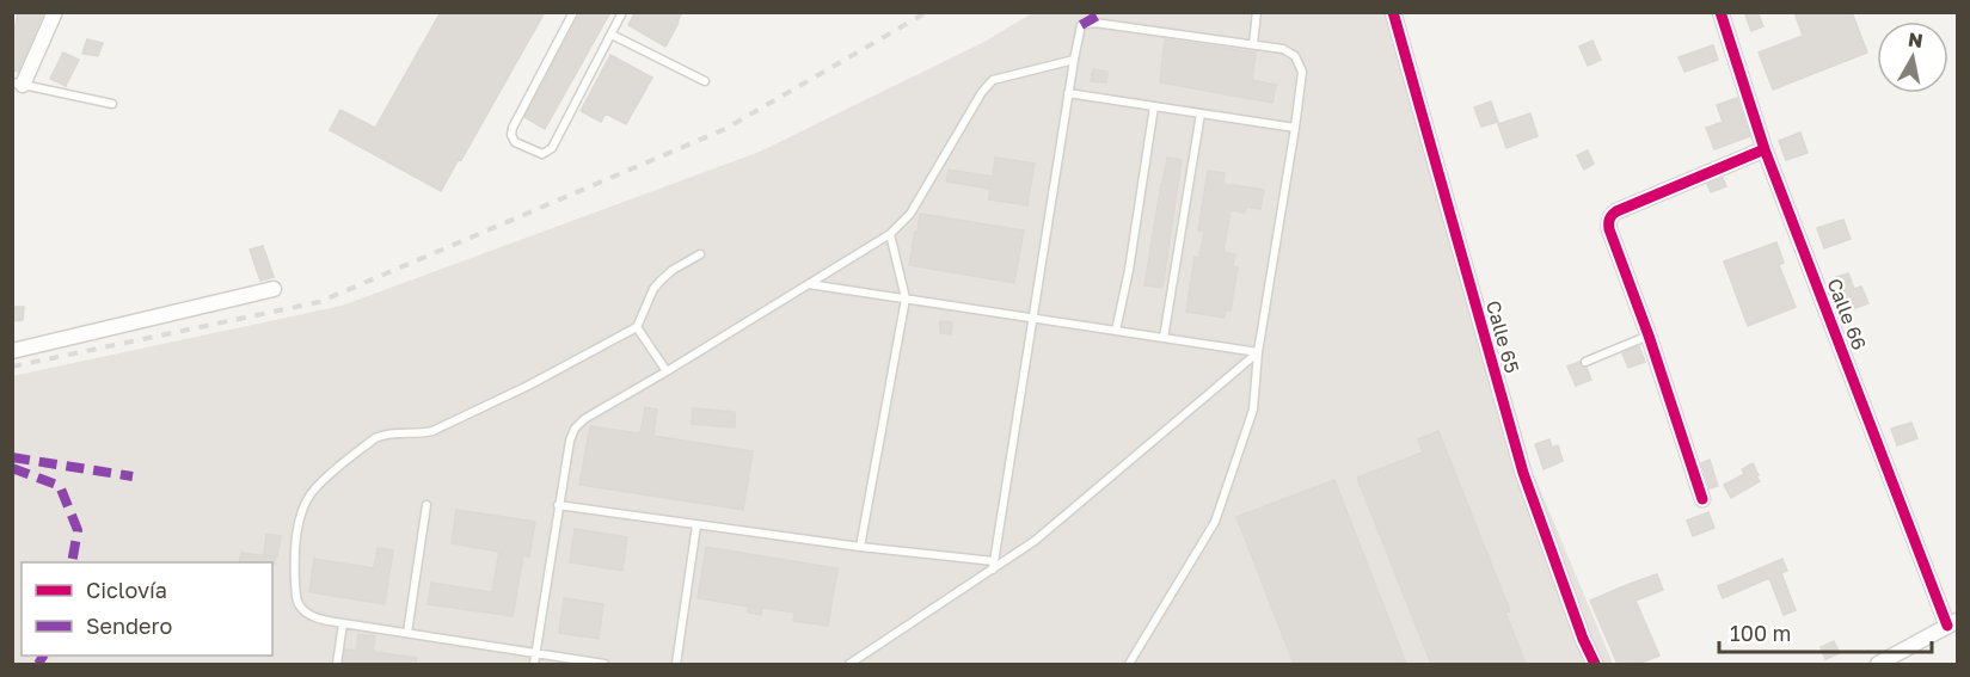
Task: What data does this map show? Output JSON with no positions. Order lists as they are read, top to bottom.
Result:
{
  "streets": {
    "street": ["Calle 66", "Calle 65"]
  },
  "legend": ["Ciclovía", "Sendero"],
  "scale_bar": "100 m",
  "north": "top"
}
